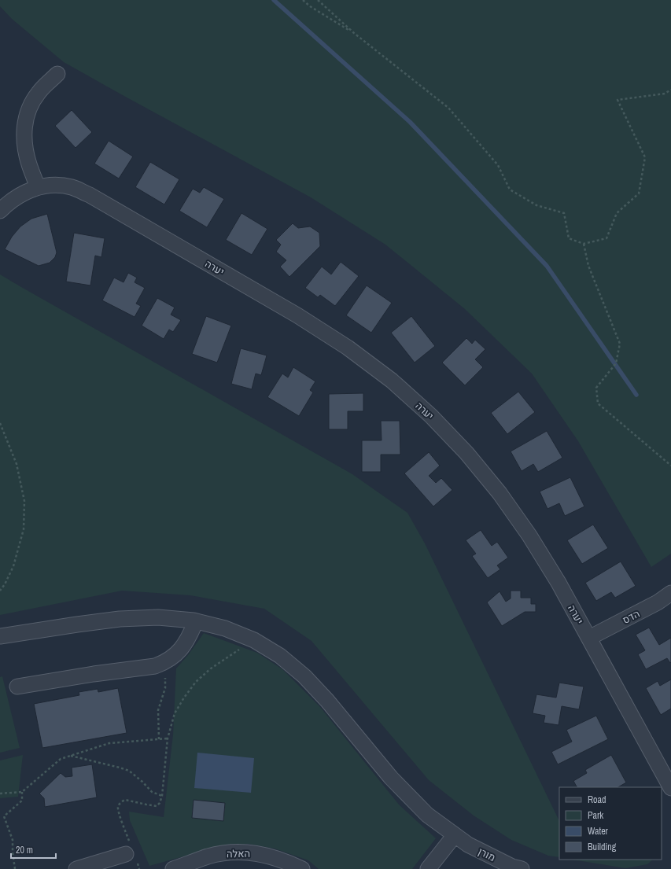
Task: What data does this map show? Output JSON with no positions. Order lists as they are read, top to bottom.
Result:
{
  "streets": {
    "street": [
      "יערה",
      "הדס",
      "האלה",
      "מורן"
    ]
  },
  "crossings": [
    ["יערה", "הדס"]
  ],
  "legend": [
    "Road",
    "Park",
    "Water",
    "Building"
  ],
  "scale_bar": "20 m"
}
